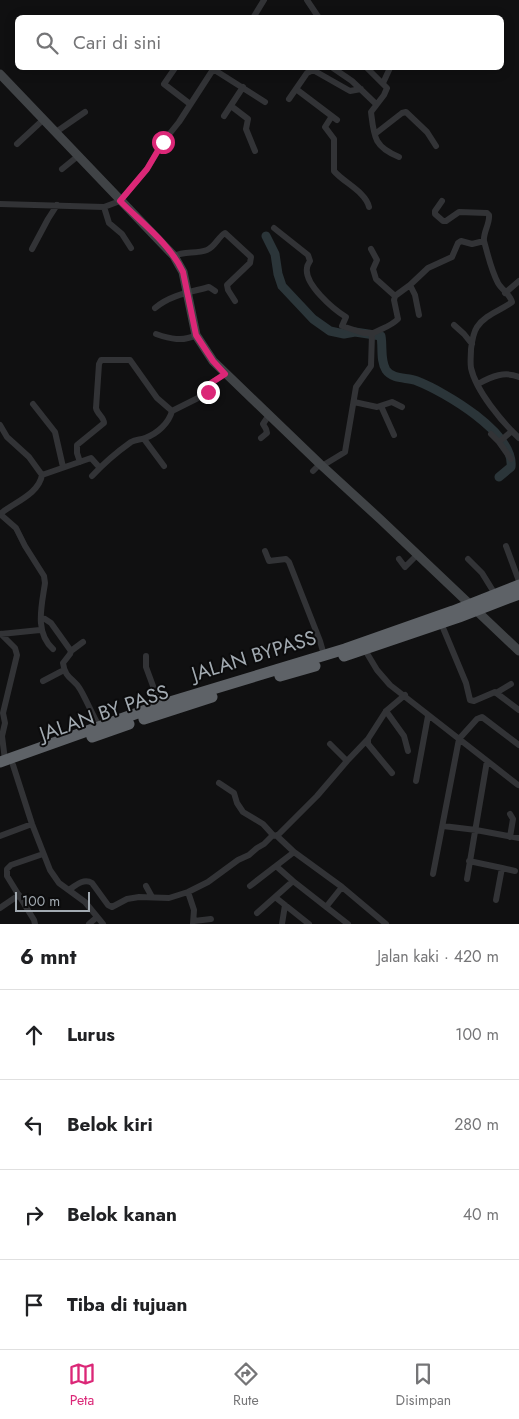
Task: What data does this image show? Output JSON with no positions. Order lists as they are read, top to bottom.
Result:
{
  "streets": {
    "highway": ["JALAN BYPASS", "JALAN BY PASS"]
  },
  "crossings": [
    ["JALAN BYPASS", "JALAN BY PASS"]
  ],
  "scale_bar": "100 m",
  "page": {
    "search": "Cari di sini",
    "scale": "100 m",
    "heading": ["6 mnt", "Jalan kaki · 420 m"],
    "list": [
      ["Lurus", "100 m"],
      ["Belok kiri", "280 m"],
      ["Belok kanan", "40 m"],
      "Tiba di tujuan"
    ],
    "nav": ["Peta", "Rute", "Disimpan"]
  }
}
